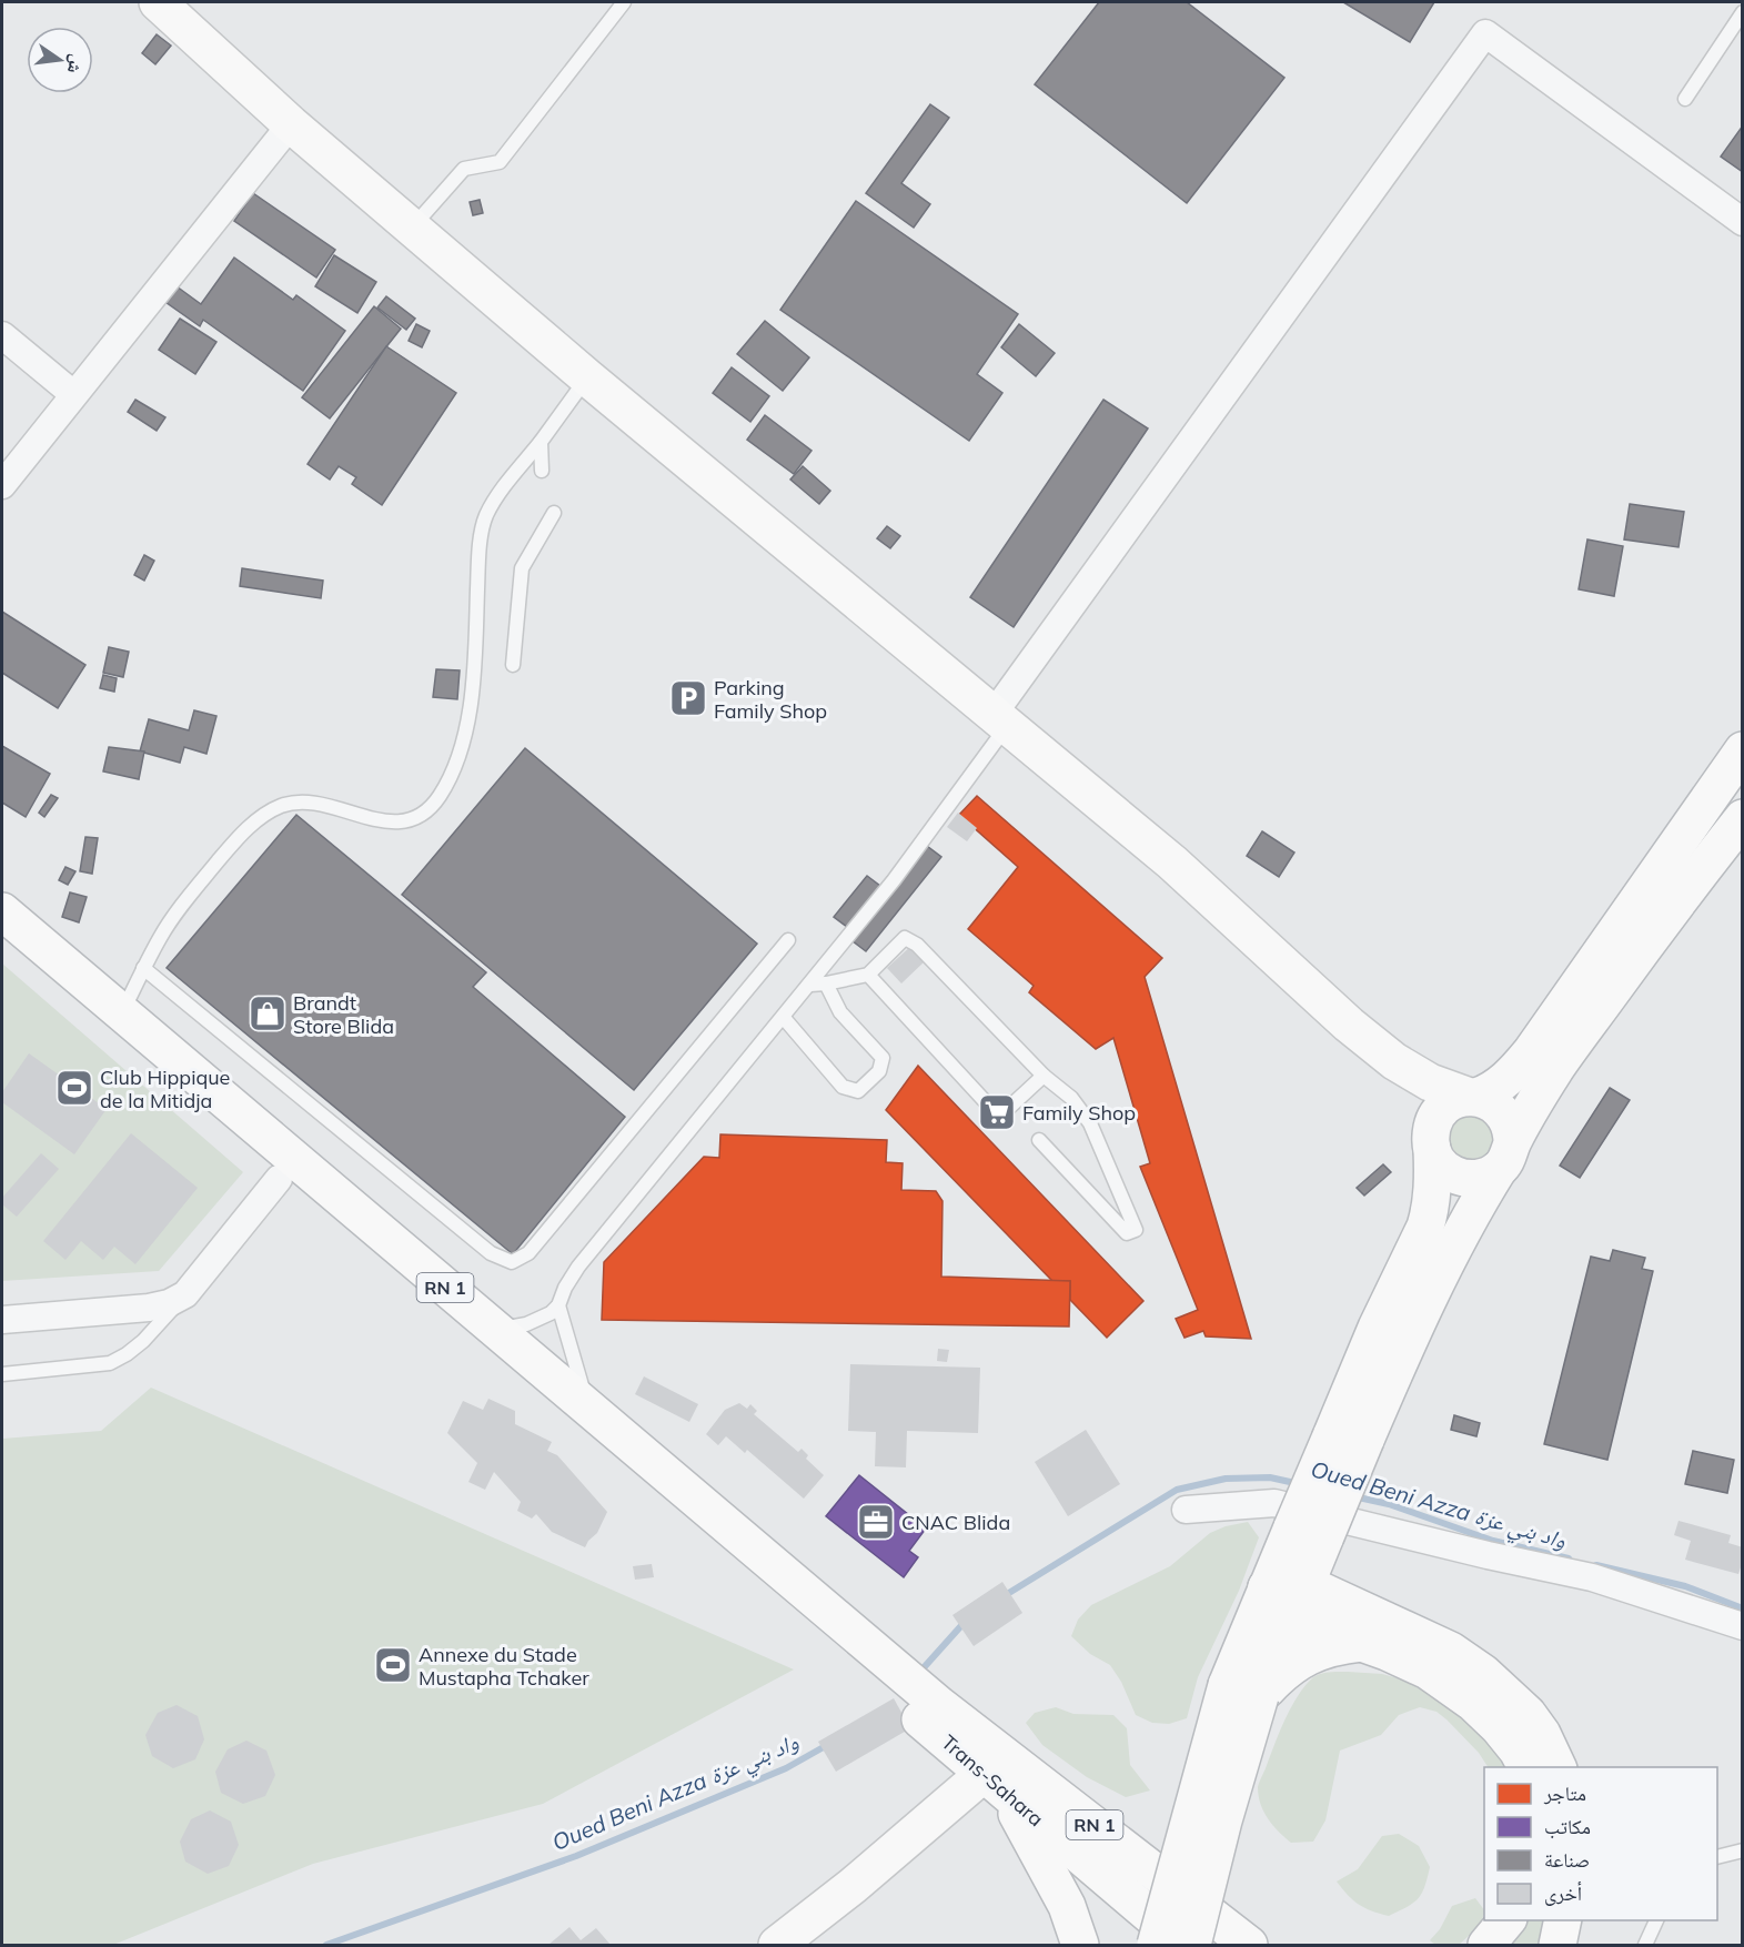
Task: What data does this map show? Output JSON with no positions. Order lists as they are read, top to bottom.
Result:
{
  "streets": {
    "main road": ["RN 1", "Trans-Sahara"]
  },
  "crossings": [
    ["RN 1", "Trans-Sahara"]
  ],
  "water": ["Oued Beni Azza واد بني عزة"],
  "places": {
    "parking": ["Parking Family Shop"],
    "shop": ["Brandt Store Blida"],
    "sports": ["Club Hippique de la Mitidja", "Annexe du Stade Mustapha Tchaker"],
    "supermarket": ["Family Shop"],
    "office": ["CNAC Blida"]
  },
  "legend": [
    "متاجر",
    "مكاتب",
    "صناعة",
    "أخرى"
  ],
  "north": "right"
}
